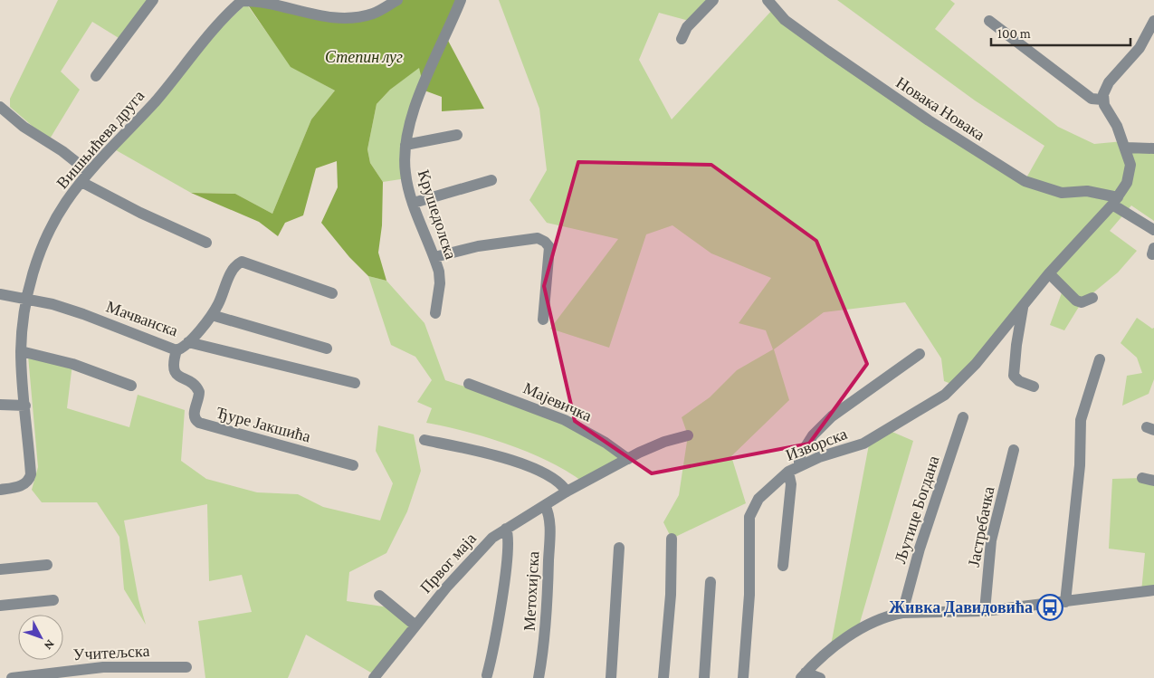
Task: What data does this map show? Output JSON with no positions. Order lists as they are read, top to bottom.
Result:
{
  "streets": {
    "street": [
      "Новака Новака",
      "Вишњићева друга",
      "Крушедолска",
      "Мачванска",
      "Мајевичка",
      "Ђуре Јакшића",
      "Изворска",
      "Љутице Богдана",
      "Јастребачка",
      "Првог маја",
      "Метохијска",
      "Учитељска"
    ]
  },
  "crossings": [
    ["Новака Новака", "Изворска"],
    ["Вишњићева друга", "Мачванска"],
    ["Мачванска", "Ђуре Јакшића"],
    ["Мајевичка", "Првог маја"],
    ["Првог маја", "Метохијска"]
  ],
  "parks": ["Степин луг"],
  "places": {
    "bus stop": ["Живка Давидовића"]
  },
  "scale_bar": "100 m",
  "north": "bottom right"
}
